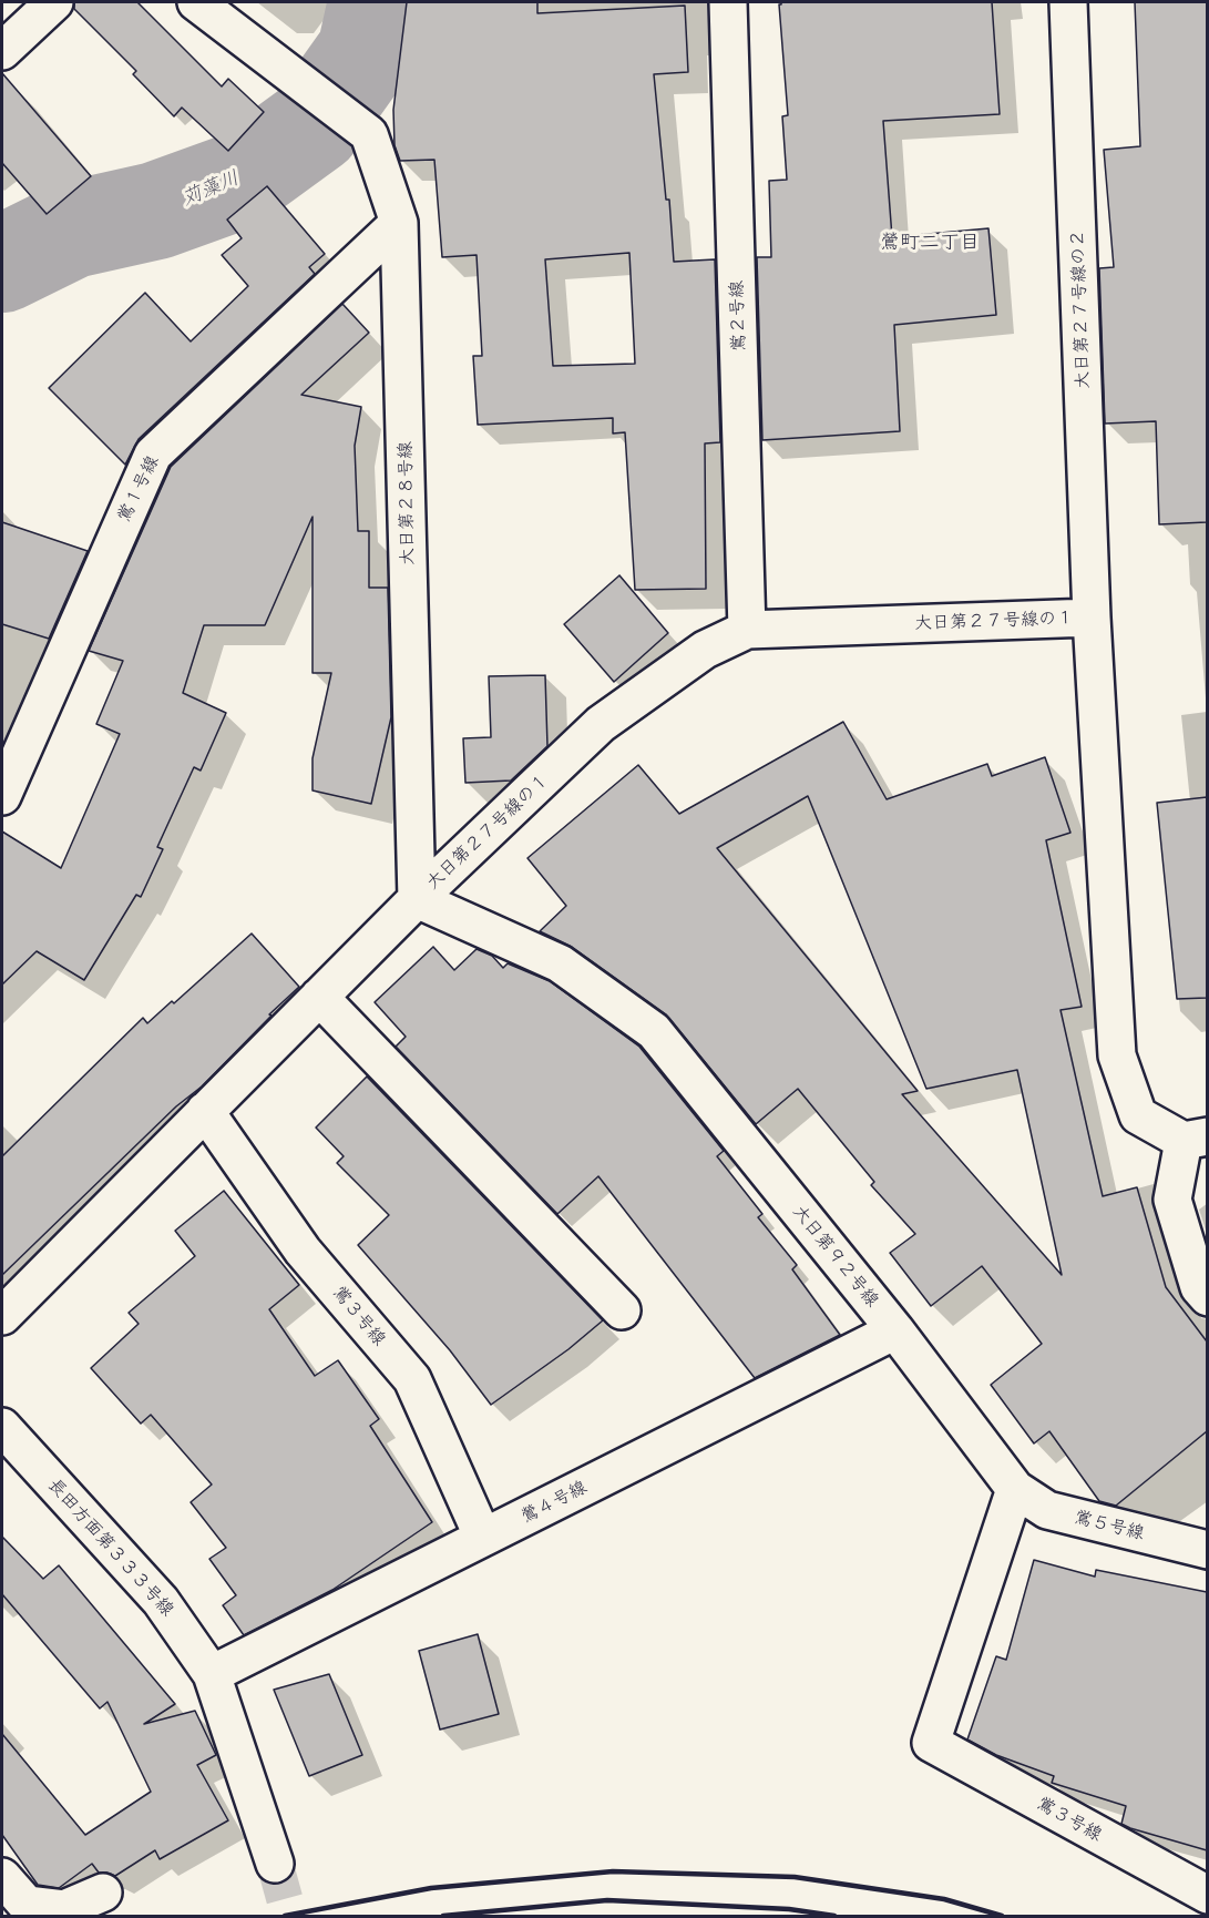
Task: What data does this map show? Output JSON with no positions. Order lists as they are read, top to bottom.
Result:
{
  "streets": {
    "street": [
      "大日第２７号線の２",
      "鴬２号線",
      "鴬１号線",
      "大日第２８号線",
      "大日第２７号線の１",
      "大日第９２号線",
      "鴬３号線",
      "鶯４号線",
      "鴬５号線",
      "長田方面第３３３号線"
    ]
  },
  "crossings": [
    ["大日第２７号線の２", "大日第２７号線の１"],
    ["鴬２号線", "大日第２７号線の１"],
    ["鴬１号線", "大日第２８号線"],
    ["大日第２８号線", "大日第２７号線の１"],
    ["大日第２８号線", "大日第９２号線"],
    ["大日第２７号線の１", "大日第９２号線"],
    ["大日第２７号線の１", "鴬３号線"],
    ["大日第９２号線", "鴬３号線"],
    ["大日第９２号線", "鶯４号線"],
    ["大日第９２号線", "鴬５号線"],
    ["鴬３号線", "鶯４号線"],
    ["鴬３号線", "鴬５号線"],
    ["鶯４号線", "長田方面第３３３号線"]
  ],
  "districts": ["鶯町二丁目"],
  "water": ["苅藻川"]
}
